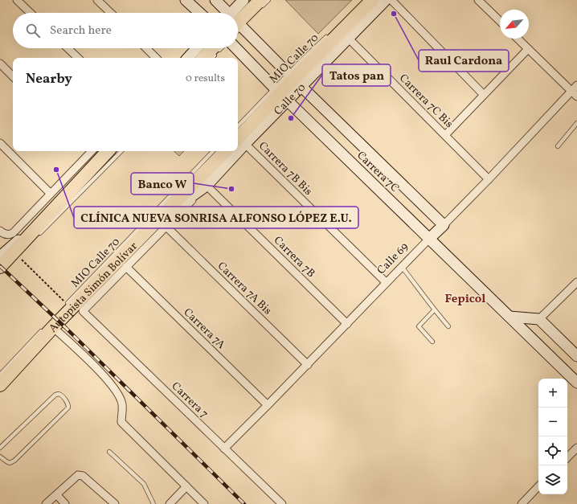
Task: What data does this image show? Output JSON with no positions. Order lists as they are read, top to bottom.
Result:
{
  "streets": {
    "highway": ["Autopista Simón Bolívar"],
    "street": [
      "Calle 70",
      "Carrera 7C Bis",
      "Carrera 7B Bis",
      "Carrera 7C",
      "Carrera 7B",
      "Calle 69",
      "Carrera 7A Bis",
      "Carrera 7A",
      "Carrera 7"
    ],
    "lane": ["MIO Calle 70"]
  },
  "crossings": [
    ["MIO Calle 70", "Calle 70"],
    ["MIO Calle 70", "Carrera 7C"],
    ["Calle 70", "Carrera 7C Bis"],
    ["Calle 70", "Carrera 7C"],
    ["Carrera 7C Bis", "Calle 69"],
    ["Carrera 7B Bis", "Calle 69"],
    ["Carrera 7C", "Calle 69"],
    ["Carrera 7B", "Calle 69"],
    ["Carrera 7B", "Autopista Simón Bolívar"],
    ["Calle 69", "Carrera 7A Bis"],
    ["Calle 69", "Carrera 7A"],
    ["Calle 69", "Carrera 7"],
    ["Autopista Simón Bolívar", "Carrera 7A Bis"],
    ["Carrera 7A", "Carrera 7"]
  ],
  "districts": ["Fepicol"],
  "places": [
    "Raul Cardona",
    "Tatos pan",
    "CLÍNICA NUEVA SONRISA ALFONSO LÓPEZ E.U.",
    "Banco W"
  ],
  "north": "bottom left",
  "page": {
    "search": "Search here",
    "heading": ["Nearby", "0 results"],
    "map_buttons": ["+", "−"]
  }
}
